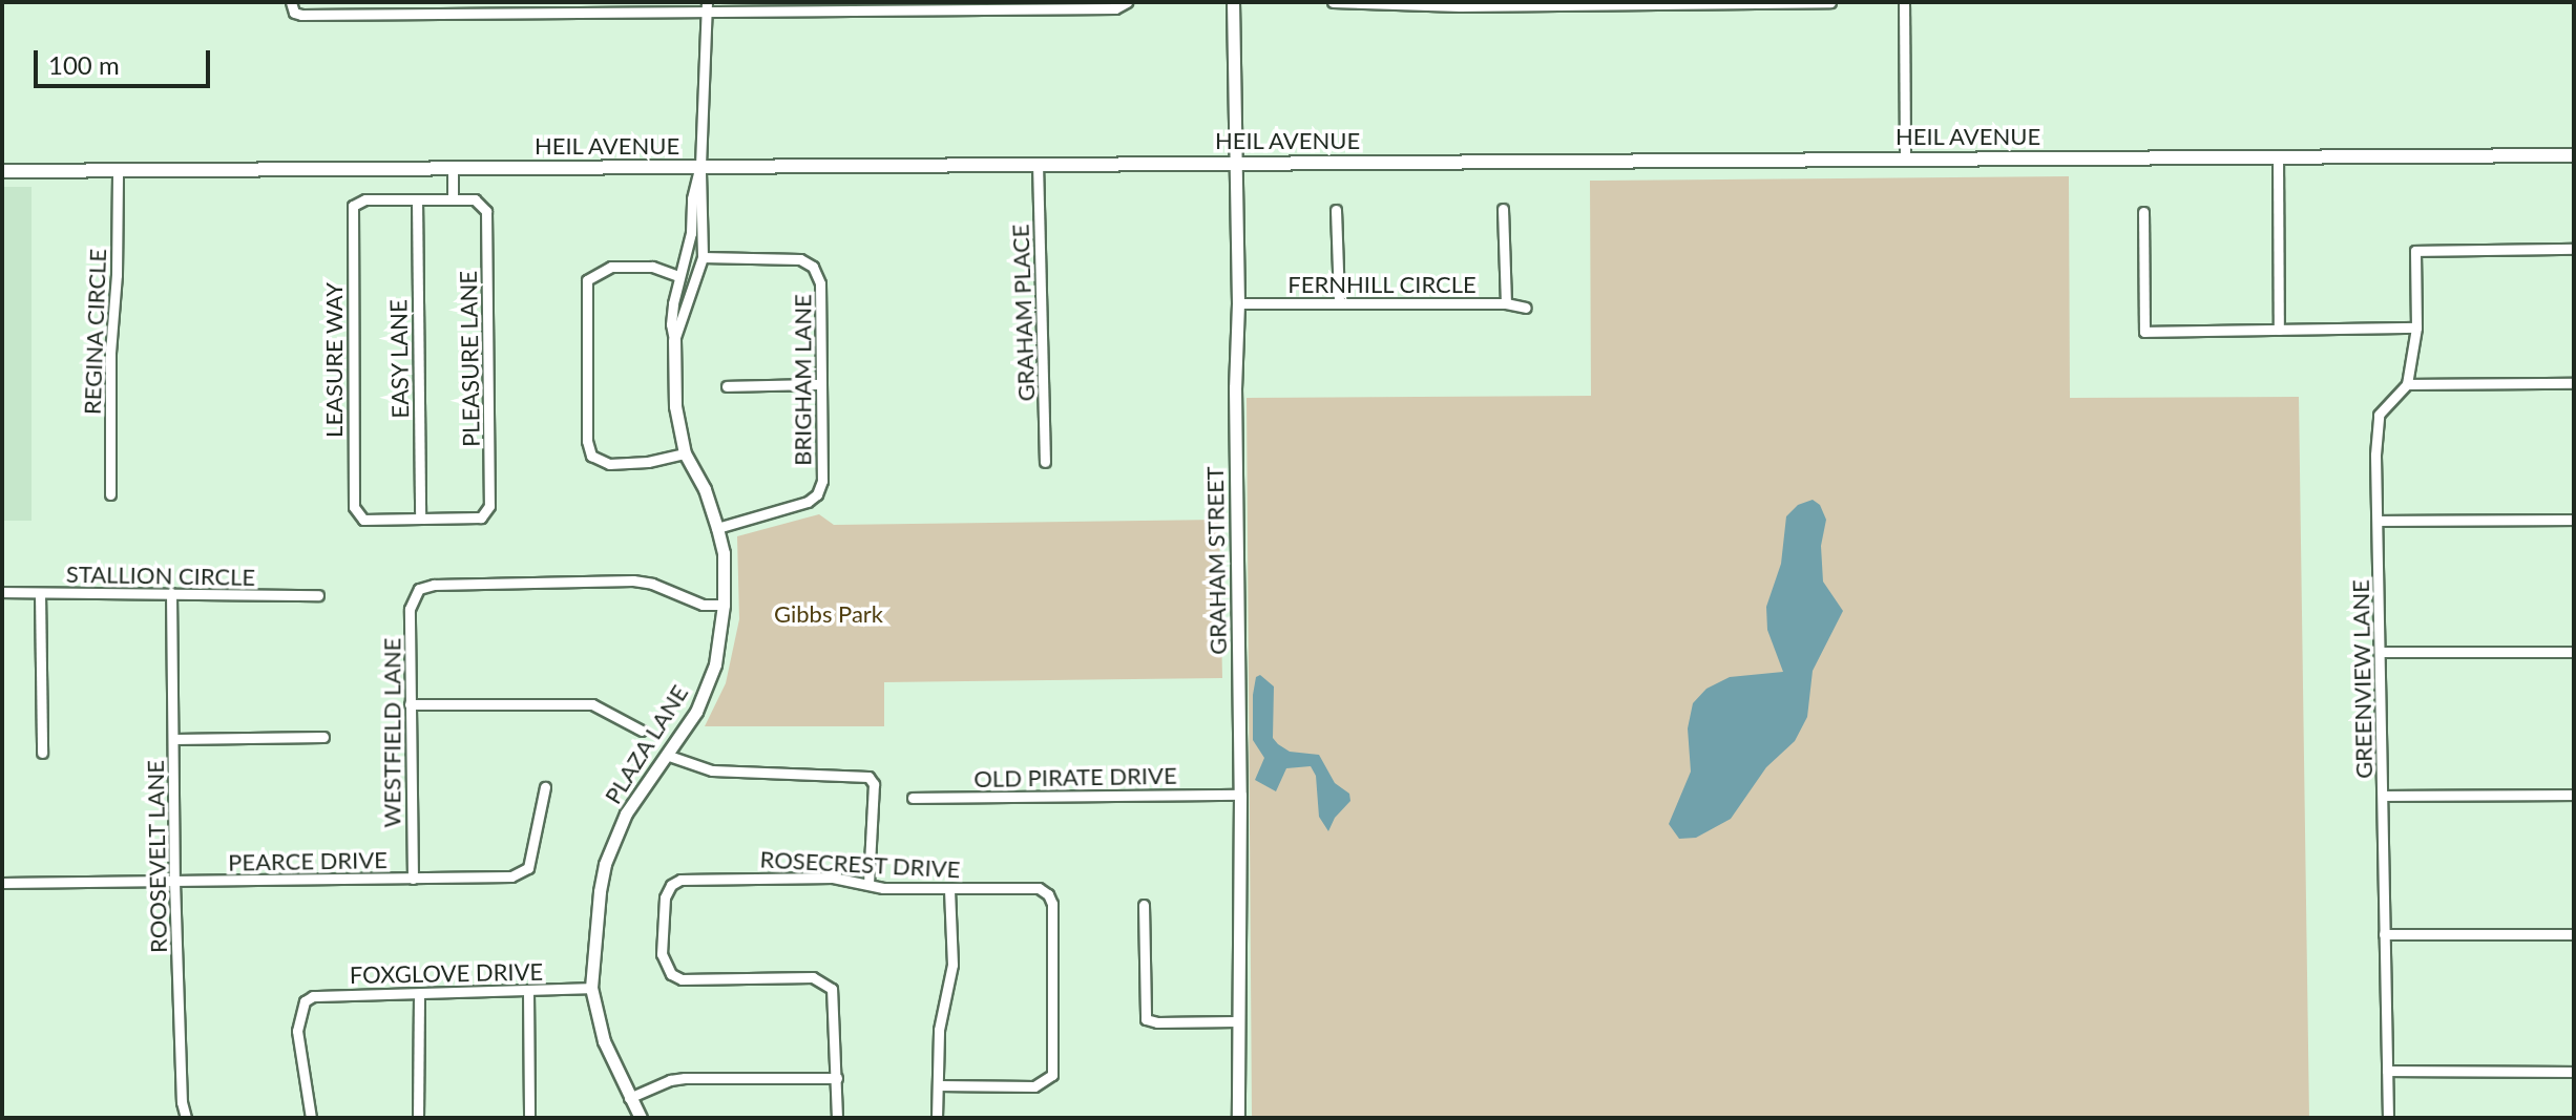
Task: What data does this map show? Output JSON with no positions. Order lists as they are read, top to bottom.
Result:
{
  "streets": {
    "main road": ["HEIL AVENUE"],
    "street": [
      "FERNHILL CIRCLE",
      "GRAHAM PLACE",
      "REGINA CIRCLE",
      "EASY LANE",
      "PLEASURE LANE",
      "LEASURE WAY",
      "BRIGHAM LANE",
      "GRAHAM STREET",
      "STALLION CIRCLE",
      "GREENVIEW LANE",
      "WESTFIELD LANE",
      "PLAZA LANE",
      "OLD PIRATE DRIVE",
      "ROOSEVELT LANE",
      "PEARCE DRIVE",
      "ROSECREST DRIVE",
      "FOXGLOVE DRIVE"
    ]
  },
  "crossings": [
    ["HEIL AVENUE", "GRAHAM PLACE"],
    ["HEIL AVENUE", "REGINA CIRCLE"],
    ["HEIL AVENUE", "GRAHAM STREET"],
    ["HEIL AVENUE", "PLAZA LANE"],
    ["FERNHILL CIRCLE", "GRAHAM STREET"],
    ["EASY LANE", "PLEASURE LANE"],
    ["EASY LANE", "LEASURE WAY"],
    ["PLEASURE LANE", "LEASURE WAY"],
    ["BRIGHAM LANE", "PLAZA LANE"],
    ["GRAHAM STREET", "OLD PIRATE DRIVE"],
    ["STALLION CIRCLE", "ROOSEVELT LANE"],
    ["WESTFIELD LANE", "PLAZA LANE"],
    ["WESTFIELD LANE", "PEARCE DRIVE"],
    ["PLAZA LANE", "FOXGLOVE DRIVE"],
    ["ROOSEVELT LANE", "PEARCE DRIVE"]
  ],
  "parks": ["Gibbs Park"],
  "scale_bar": "100 m"
}
